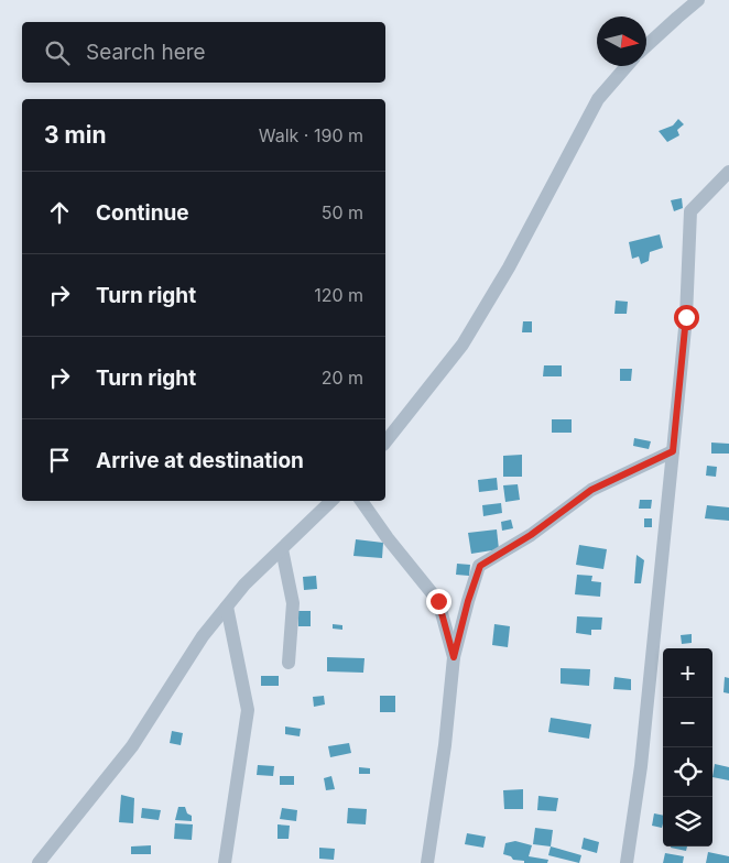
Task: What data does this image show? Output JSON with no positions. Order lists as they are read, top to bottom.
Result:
{
  "north": "right",
  "page": {
    "search": "Search here",
    "heading": ["3 min", "Walk · 190 m"],
    "list": [
      ["Continue", "50 m"],
      ["Turn right", "120 m"],
      ["Turn right", "20 m"],
      "Arrive at destination"
    ],
    "map_buttons": ["+", "−"]
  }
}
